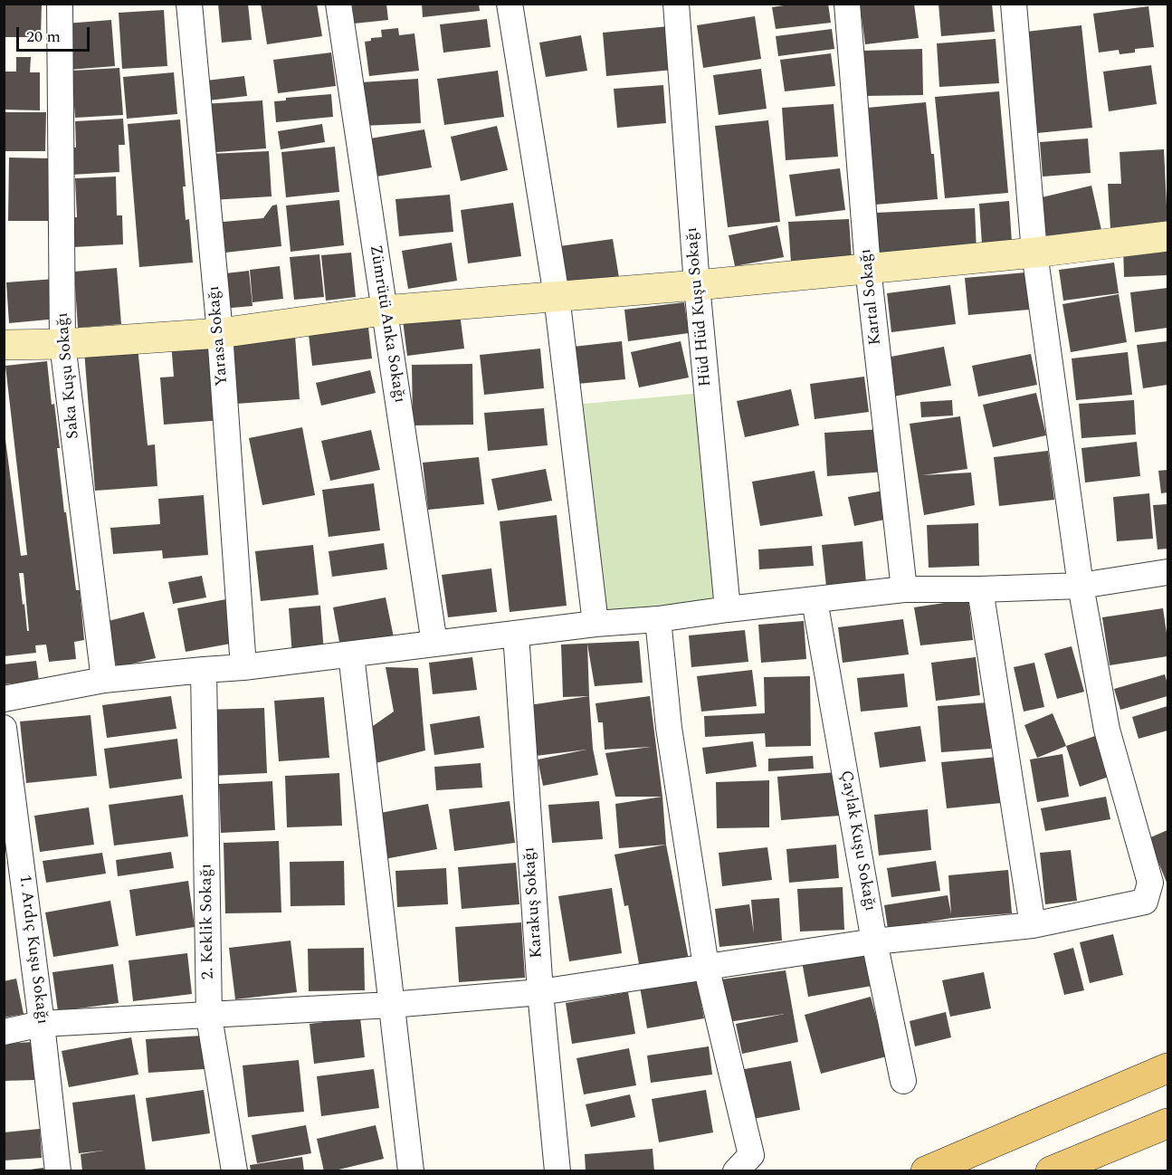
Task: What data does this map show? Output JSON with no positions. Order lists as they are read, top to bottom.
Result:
{
  "streets": {
    "street": [
      "Kartal Sokağı",
      "Hüd Hüd Kuşu Sokağı",
      "Zümrütü Anka Sokağı",
      "Yarasa Sokağı",
      "Saka Kuşu Sokağı",
      "Çaylak Kuşu Sokağı",
      "Karakuş Sokağı",
      "2. Keklik Sokağı",
      "1. Ardıç Kuşu Sokağı"
    ]
  },
  "scale_bar": "20 m"
}
